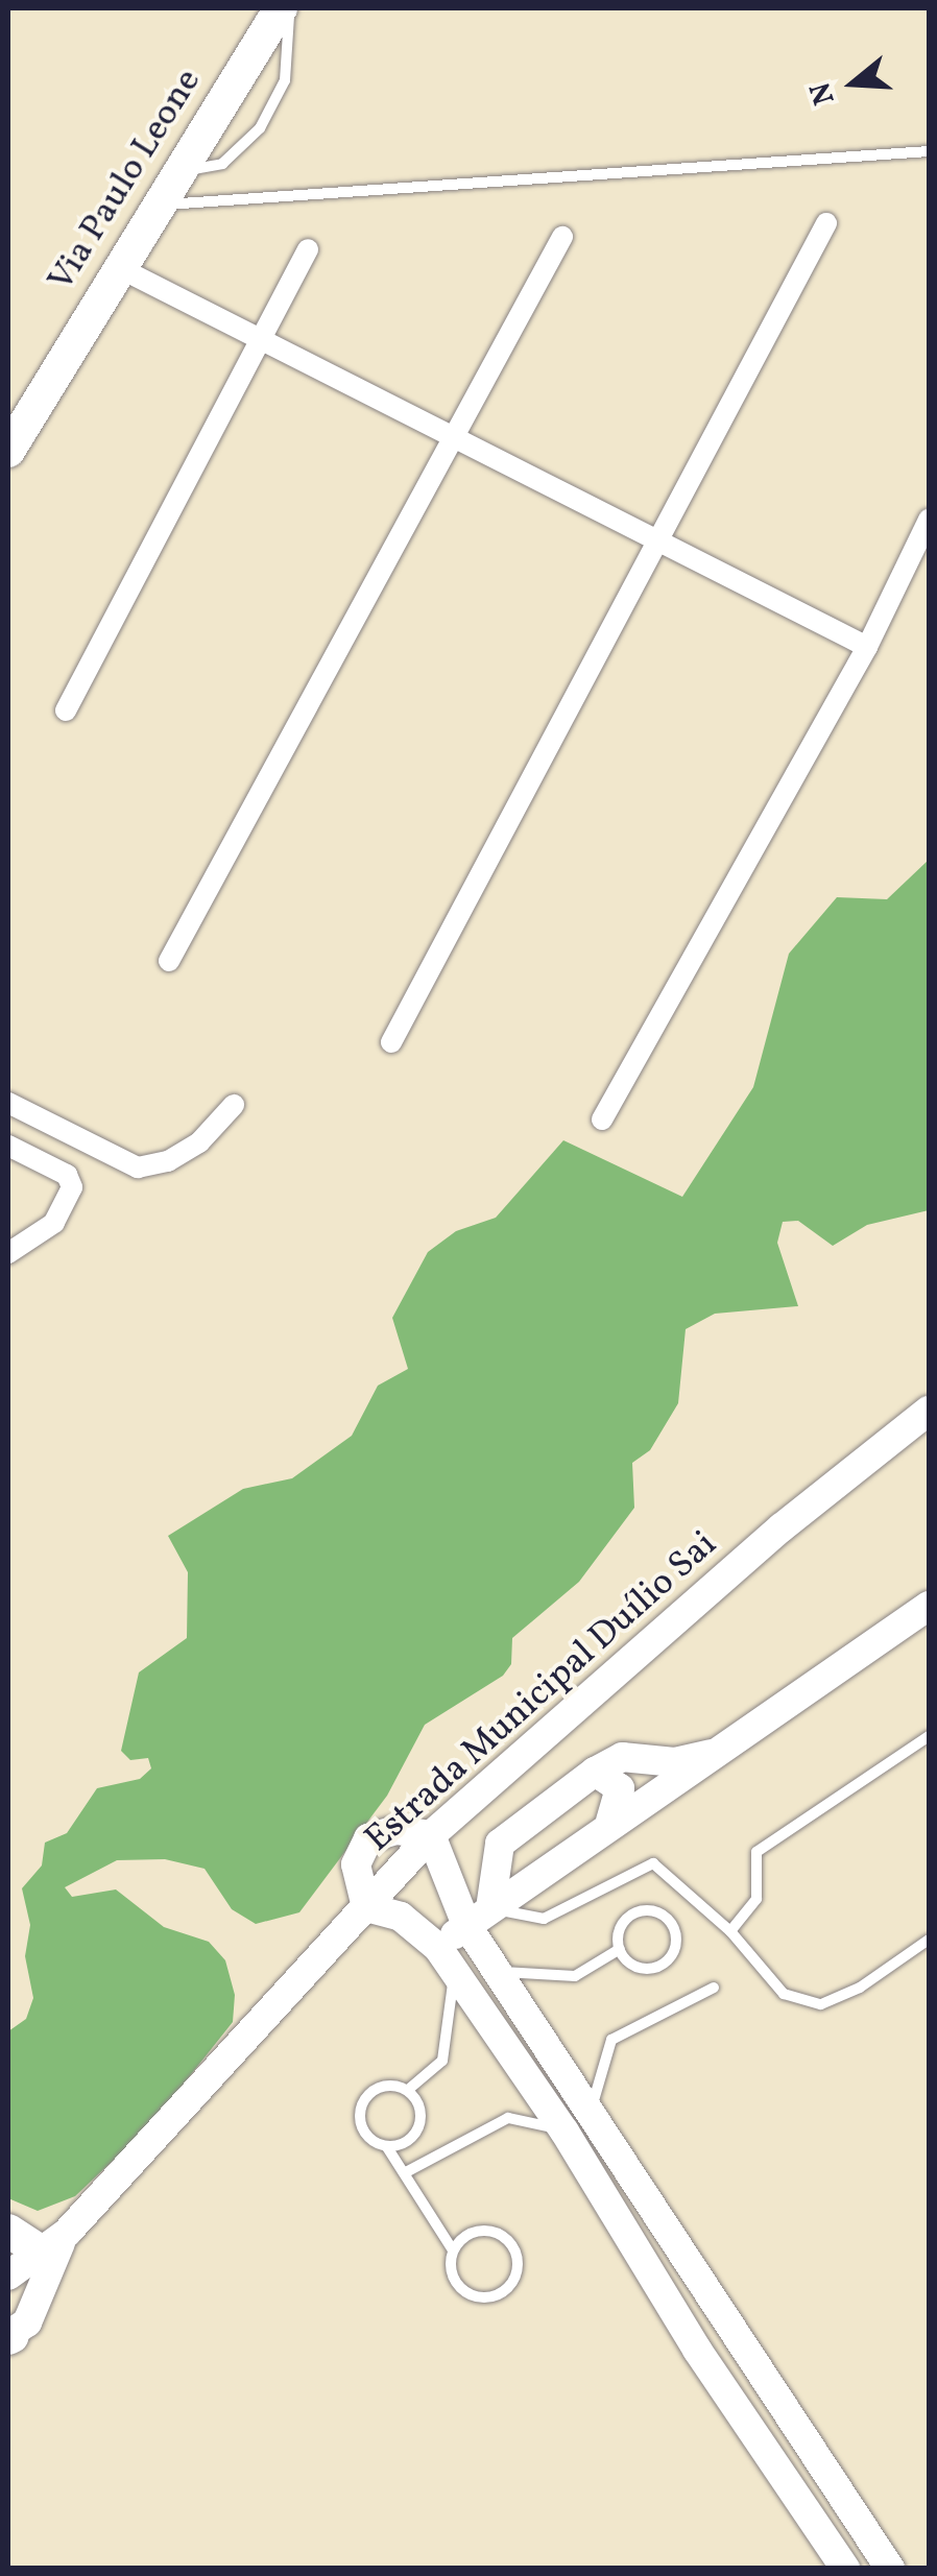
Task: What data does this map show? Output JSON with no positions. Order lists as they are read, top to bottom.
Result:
{
  "streets": {
    "main road": ["Via Paulo Leone"],
    "street": ["Estrada Municipal Duílio Sai"]
  },
  "north": "left"
}
